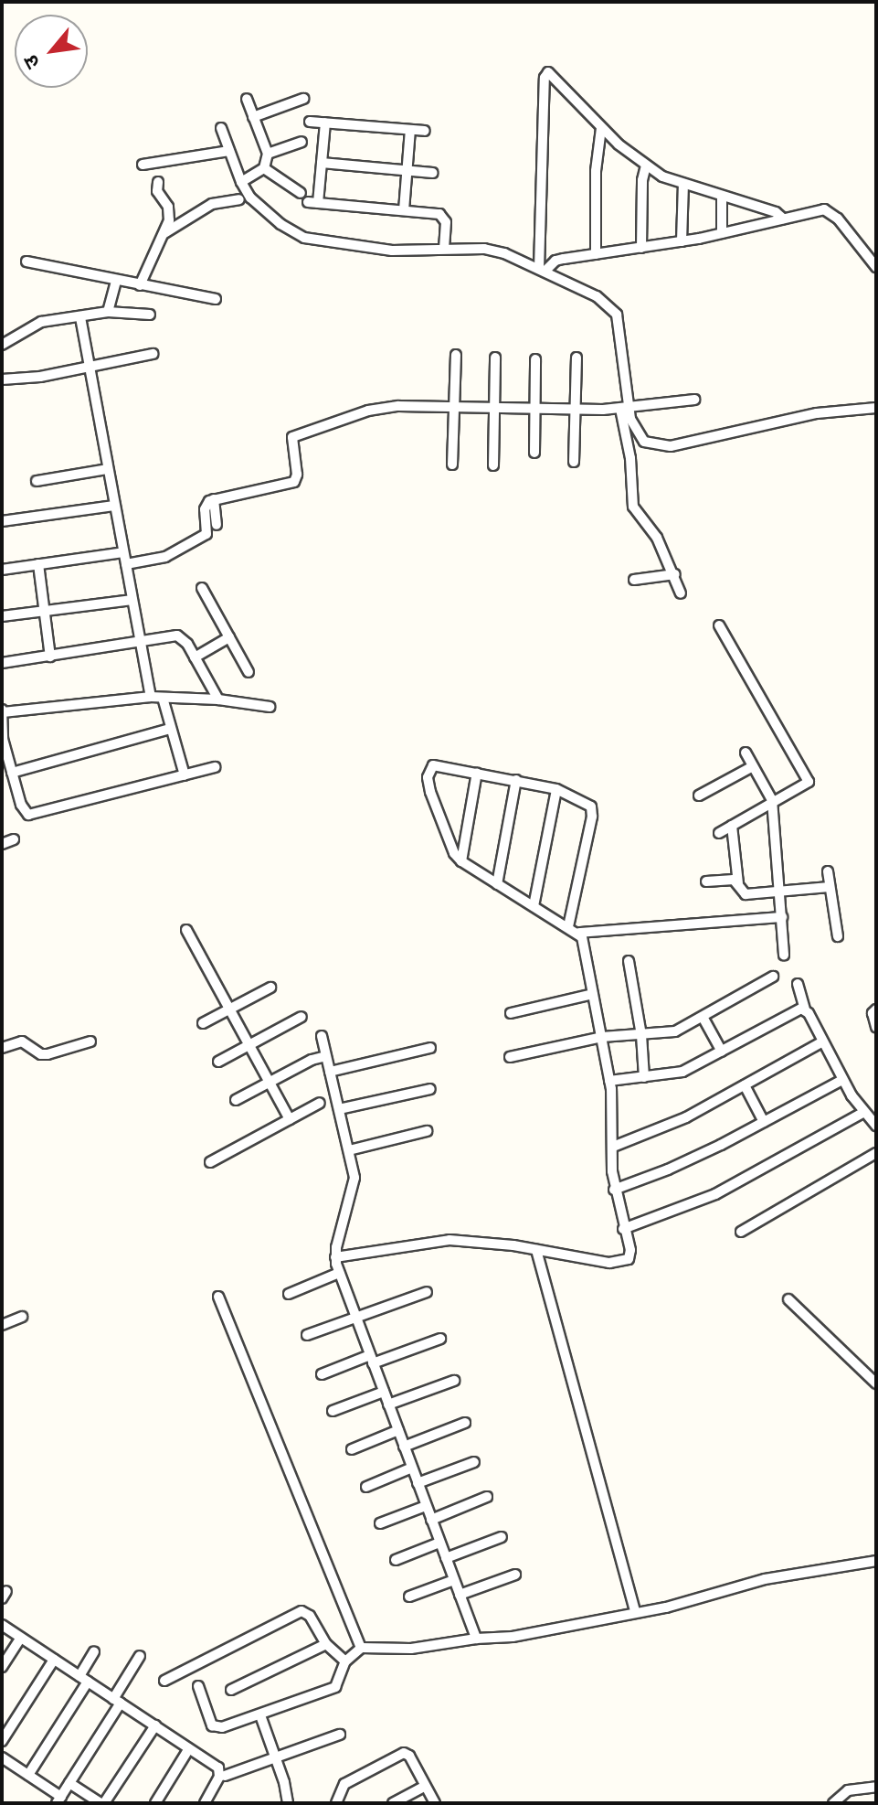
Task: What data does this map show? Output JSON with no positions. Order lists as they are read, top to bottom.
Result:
{
  "north": "bottom left"
}
